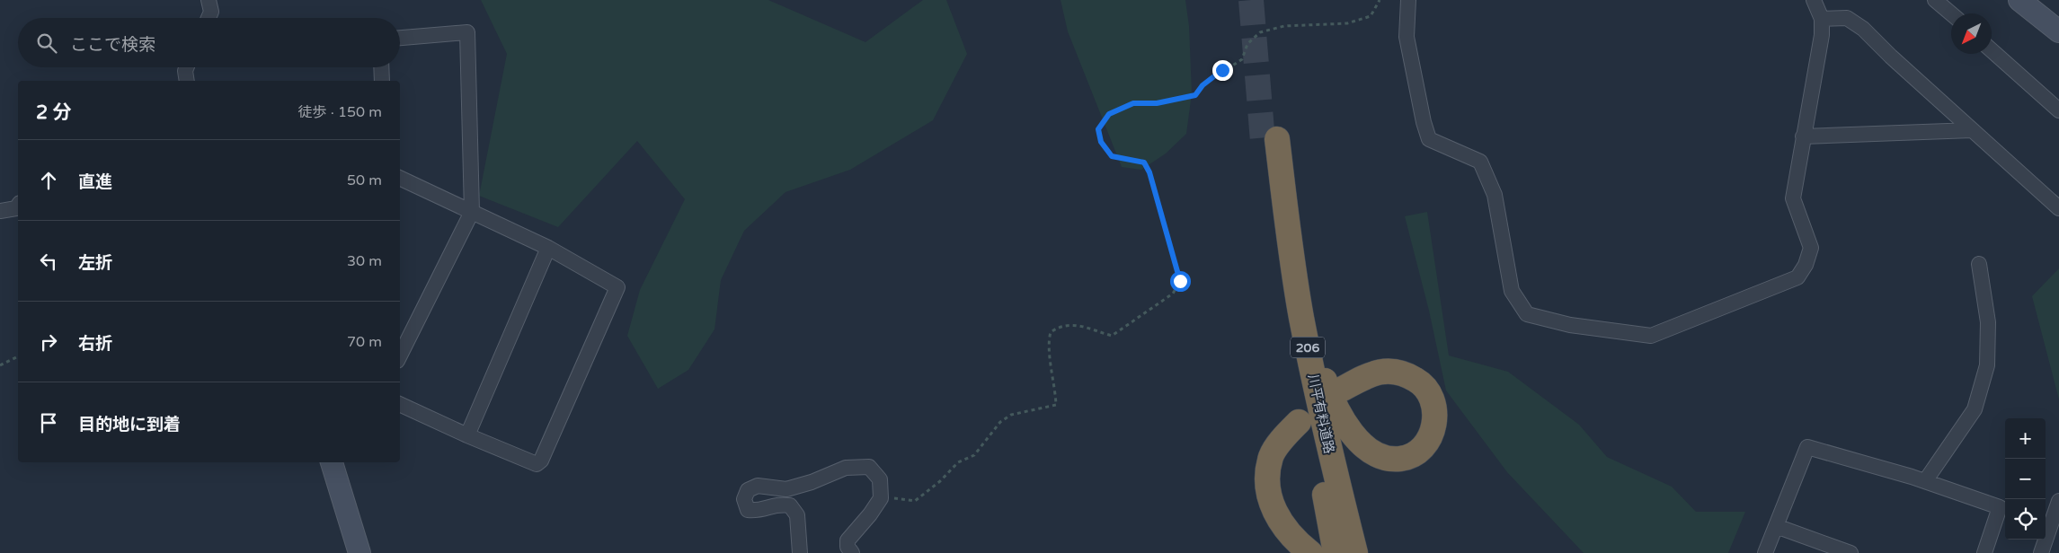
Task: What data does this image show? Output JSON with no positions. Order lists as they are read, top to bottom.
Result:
{
  "streets": {
    "highway": ["206", "川平有料道路"]
  },
  "north": "bottom left",
  "page": {
    "search": "ここで検索",
    "heading": ["2 分", "徒歩 · 150 m"],
    "list": [
      ["直進", "50 m"],
      ["左折", "30 m"],
      ["右折", "70 m"],
      "目的地に到着"
    ],
    "map_buttons": ["+", "−"]
  }
}
